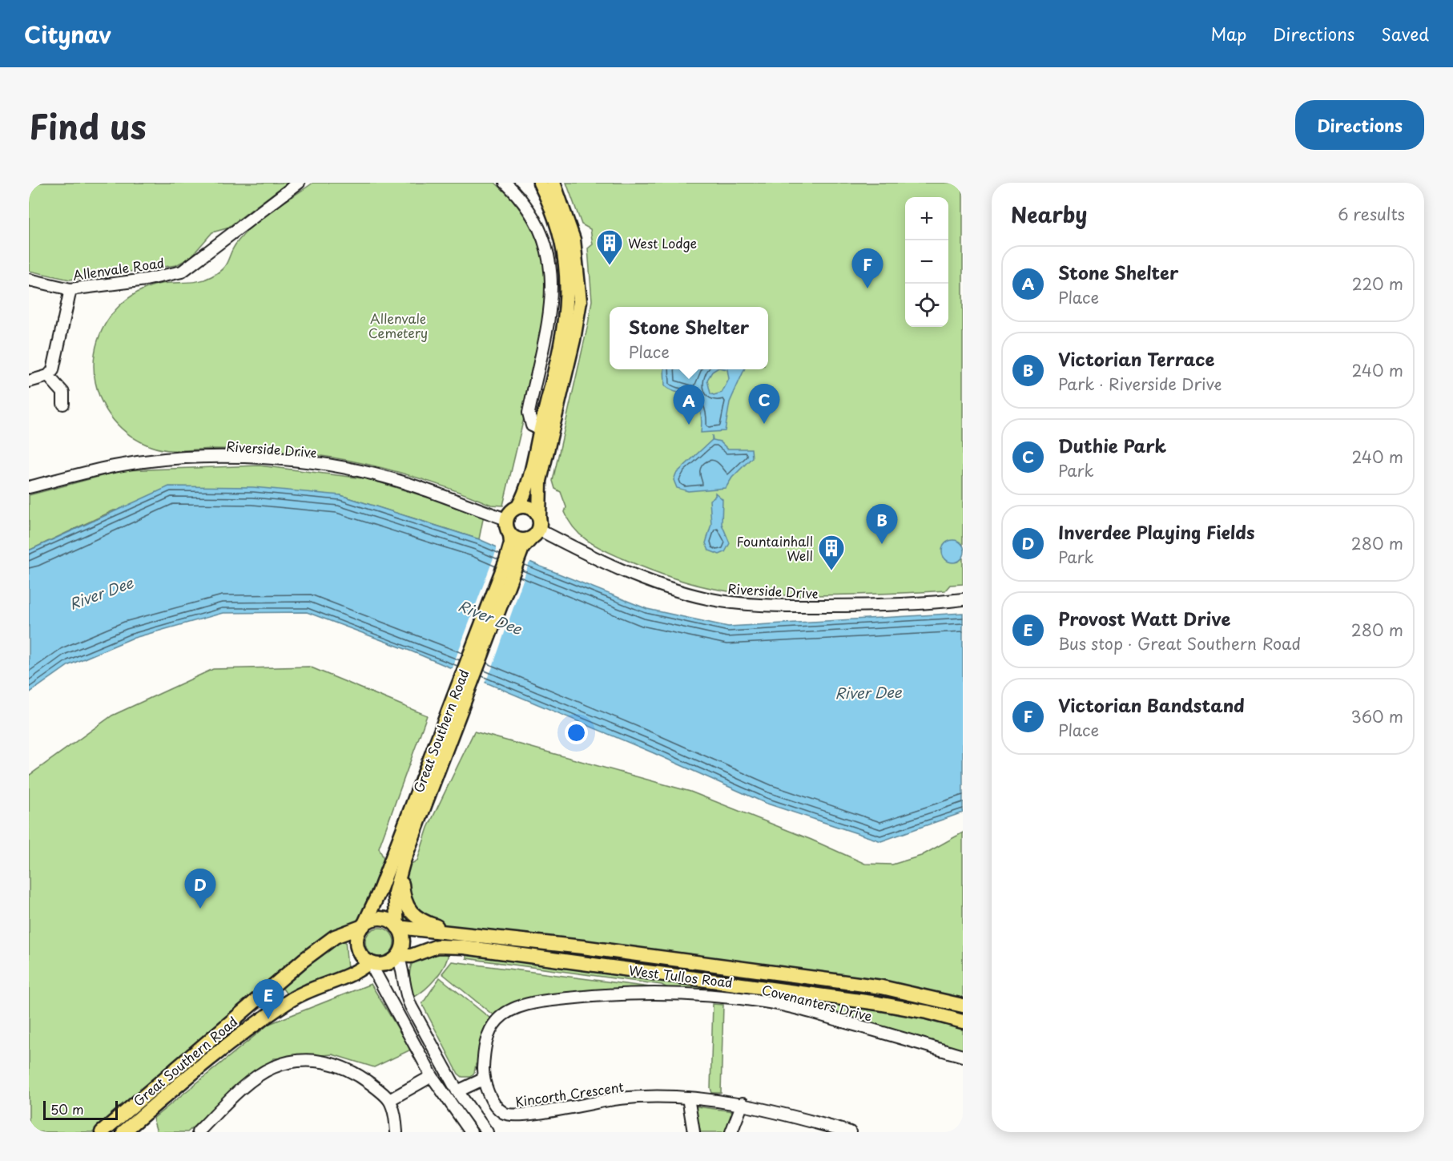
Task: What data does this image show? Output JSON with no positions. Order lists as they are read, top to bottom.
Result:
{
  "streets": {
    "main road": ["Great Southern Road", "West Tullos Road"],
    "street": [
      "Allenvale Road",
      "Riverside Drive",
      "Covenanters Drive",
      "Kincorth Crescent"
    ]
  },
  "crossings": [
    ["Riverside Drive", "Great Southern Road"],
    ["Great Southern Road", "West Tullos Road"],
    ["Covenanters Drive", "Kincorth Crescent"]
  ],
  "water": ["River Dee"],
  "parks": ["Allenvale Cemetery"],
  "places": {
    "building": ["West Lodge", "Fountainhall Well"]
  },
  "scale_bar": "50 m",
  "page": {
    "header": "Citynav",
    "nav": ["Map", "Directions", "Saved"],
    "title": "Find us",
    "buttons": "Directions",
    "heading": ["Nearby", "6 results"],
    "map_buttons": ["+", "−"],
    "list": [
      {
        "mark": "A",
        "name": "Stone Shelter",
        "note": "Place",
        "value": "220 m"
      },
      {
        "mark": "B",
        "name": "Victorian Terrace",
        "note": "Park · Riverside Drive",
        "value": "240 m"
      },
      {
        "mark": "C",
        "name": "Duthie Park",
        "note": "Park",
        "value": "240 m"
      },
      {
        "mark": "D",
        "name": "Inverdee Playing Fields",
        "note": "Park",
        "value": "280 m"
      },
      {
        "mark": "E",
        "name": "Provost Watt Drive",
        "note": "Bus stop · Great Southern Road",
        "value": "280 m"
      },
      {
        "mark": "F",
        "name": "Victorian Bandstand",
        "note": "Place",
        "value": "360 m"
      }
    ],
    "pins": [
      "F",
      "C",
      "A",
      "B",
      "D",
      "E"
    ],
    "popup": ["Stone Shelter", "Place"],
    "scale": "50 m"
  }
}
